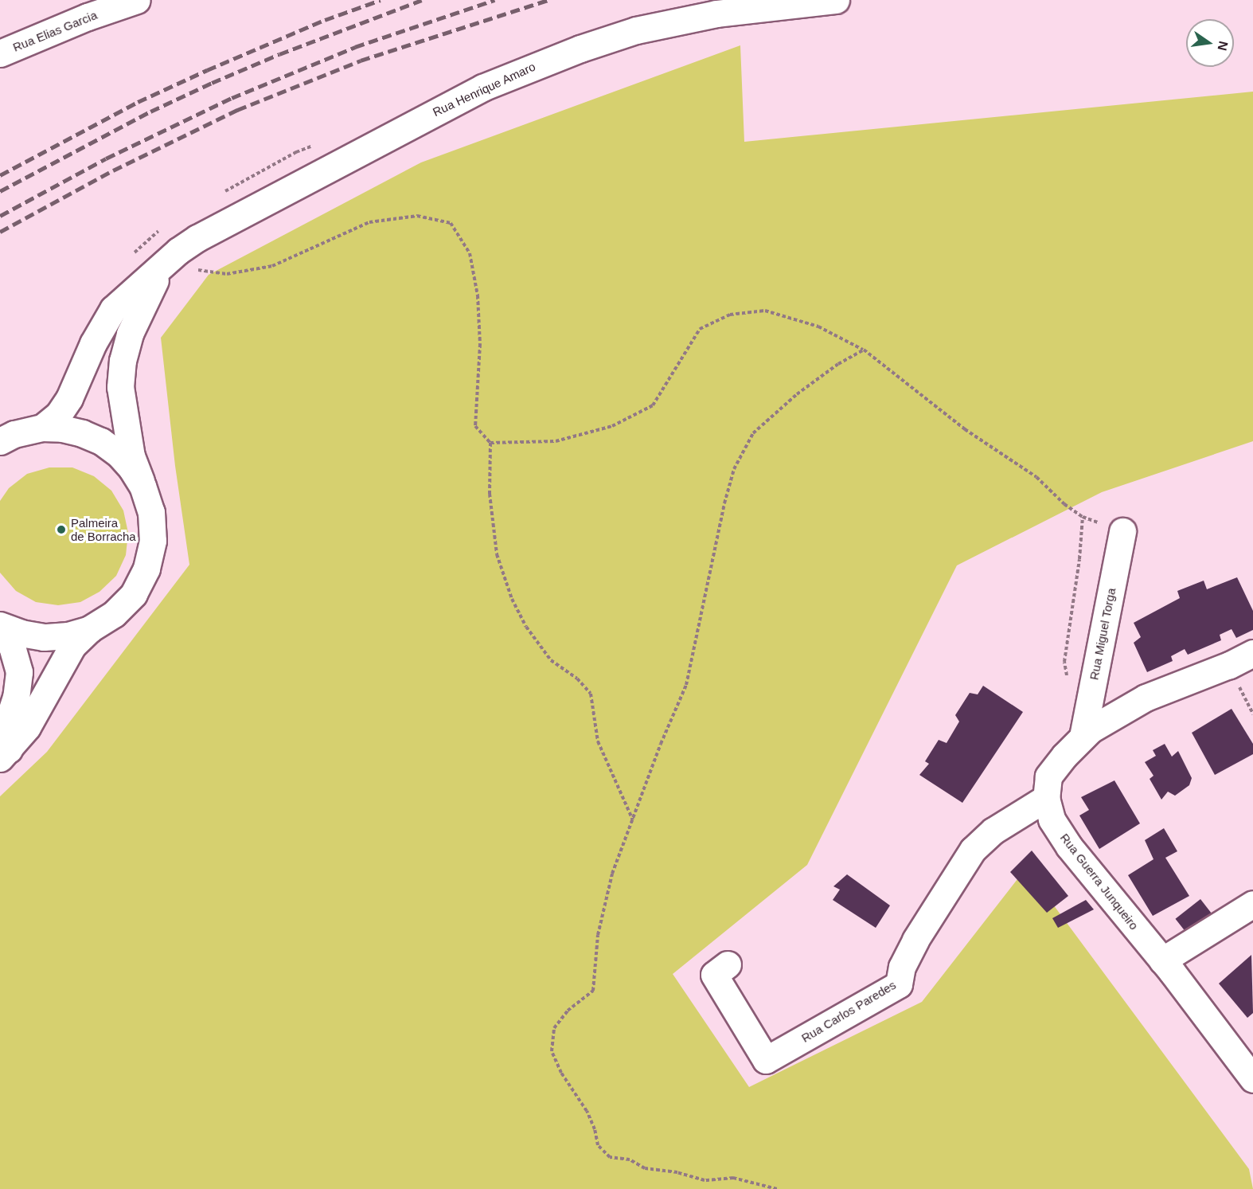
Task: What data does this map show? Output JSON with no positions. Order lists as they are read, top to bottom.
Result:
{
  "streets": {
    "street": [
      "Rua Elias Garcia",
      "Rua Henrique Amaro",
      "Rua Miguel Torga",
      "Rua Guerra Junqueiro",
      "Rua Carlos Paredes"
    ]
  },
  "crossings": [
    ["Rua Miguel Torga", "Rua Guerra Junqueiro"],
    ["Rua Guerra Junqueiro", "Rua Carlos Paredes"]
  ],
  "places": ["Palmeira de Borracha"],
  "north": "right"
}
